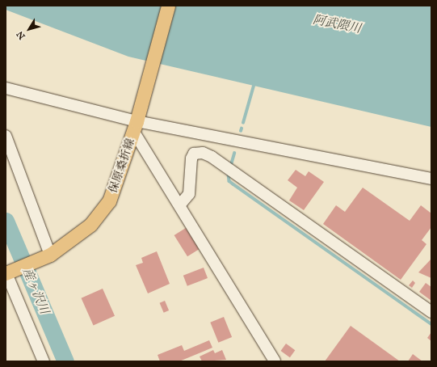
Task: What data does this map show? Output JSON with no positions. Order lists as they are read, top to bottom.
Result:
{
  "streets": {
    "main road": ["保原桑折線"]
  },
  "water": ["阿武隈川", "産ヶ沢川"],
  "north": "bottom left"
}
